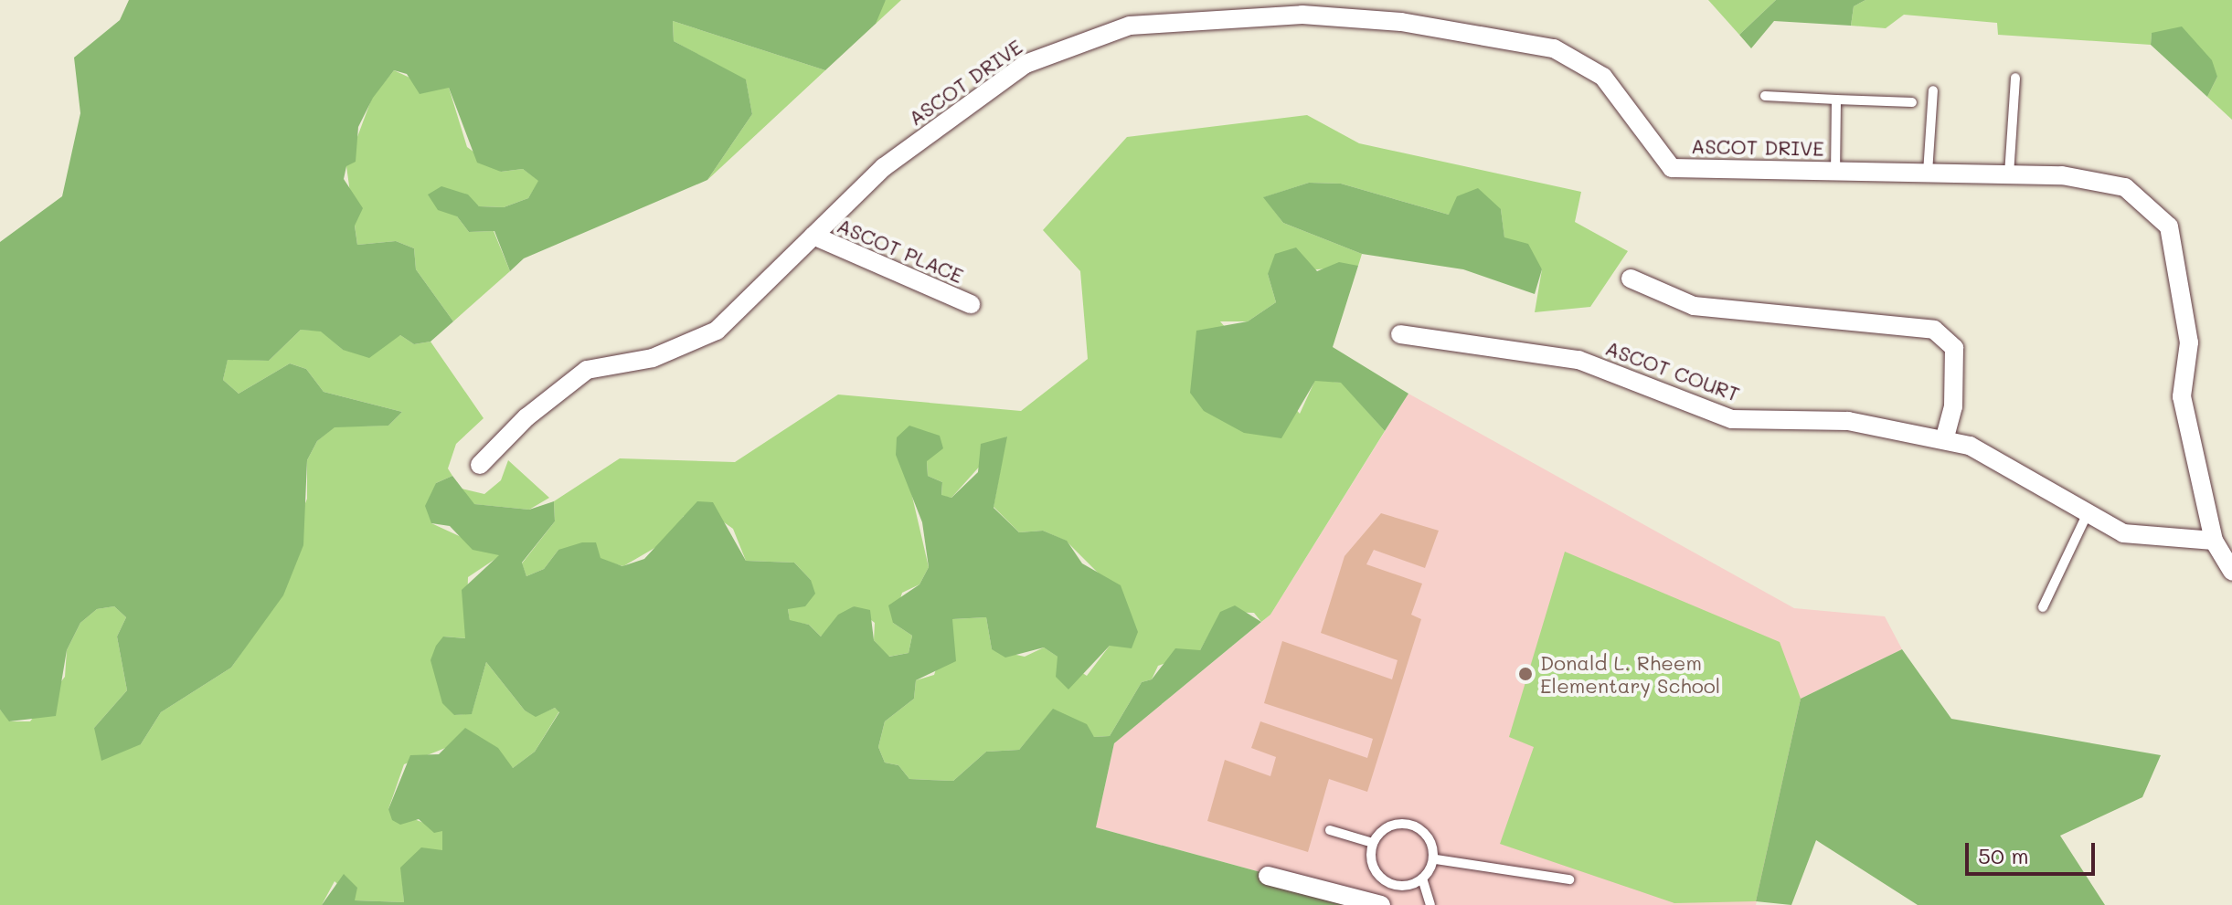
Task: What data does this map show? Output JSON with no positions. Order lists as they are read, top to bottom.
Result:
{
  "streets": {
    "street": ["ASCOT DRIVE", "ASCOT PLACE", "ASCOT COURT"]
  },
  "crossings": [
    ["ASCOT DRIVE", "ASCOT PLACE"],
    ["ASCOT DRIVE", "ASCOT COURT"]
  ],
  "places": ["Donald L. Rheem Elementary School"],
  "scale_bar": "50 m"
}
